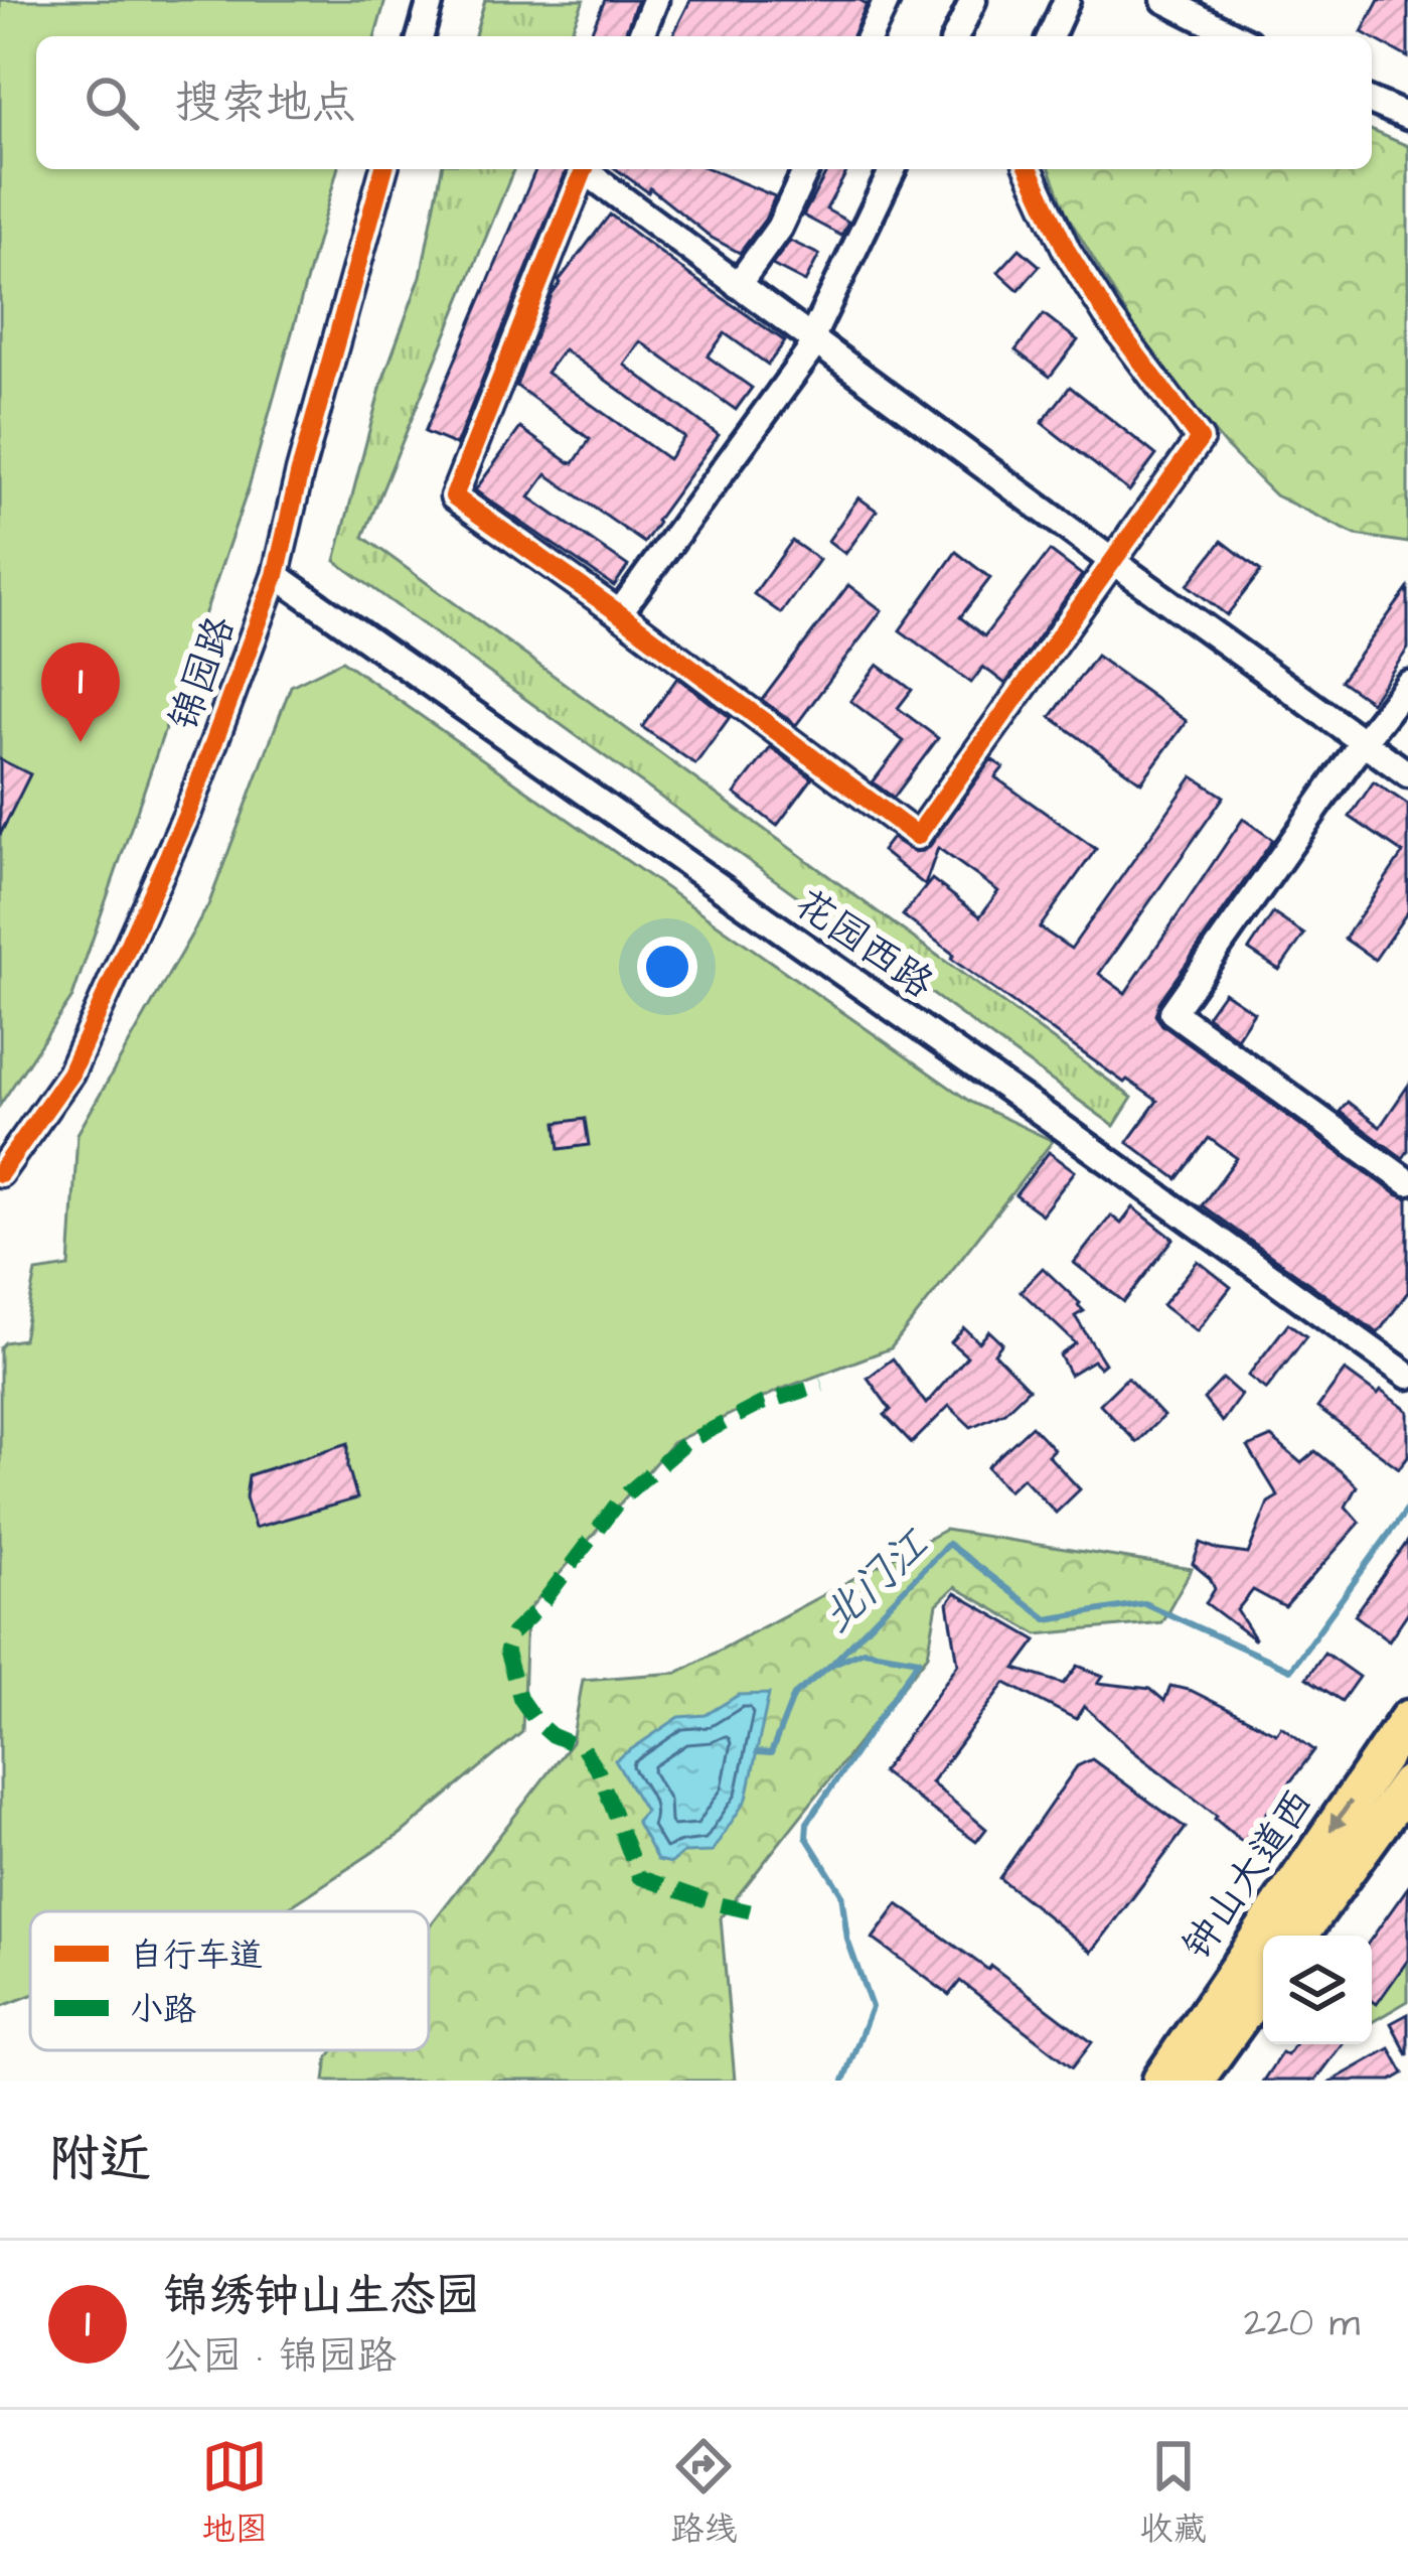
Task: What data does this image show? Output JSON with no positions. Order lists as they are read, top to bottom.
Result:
{
  "streets": {
    "highway": ["钟山大道西"],
    "street": ["锦园路", "花园西路"]
  },
  "crossings": [
    ["锦园路", "花园西路"]
  ],
  "water": ["北门江"],
  "legend": ["自行车道", "小路"],
  "page": {
    "search": "搜索地点",
    "pins": "1",
    "heading": "附近",
    "list": [
      {
        "mark": "1",
        "name": "锦绣钟山生态园",
        "note": "公园 · 锦园路",
        "value": "220 m"
      }
    ],
    "nav": ["地图", "路线", "收藏"]
  }
}
